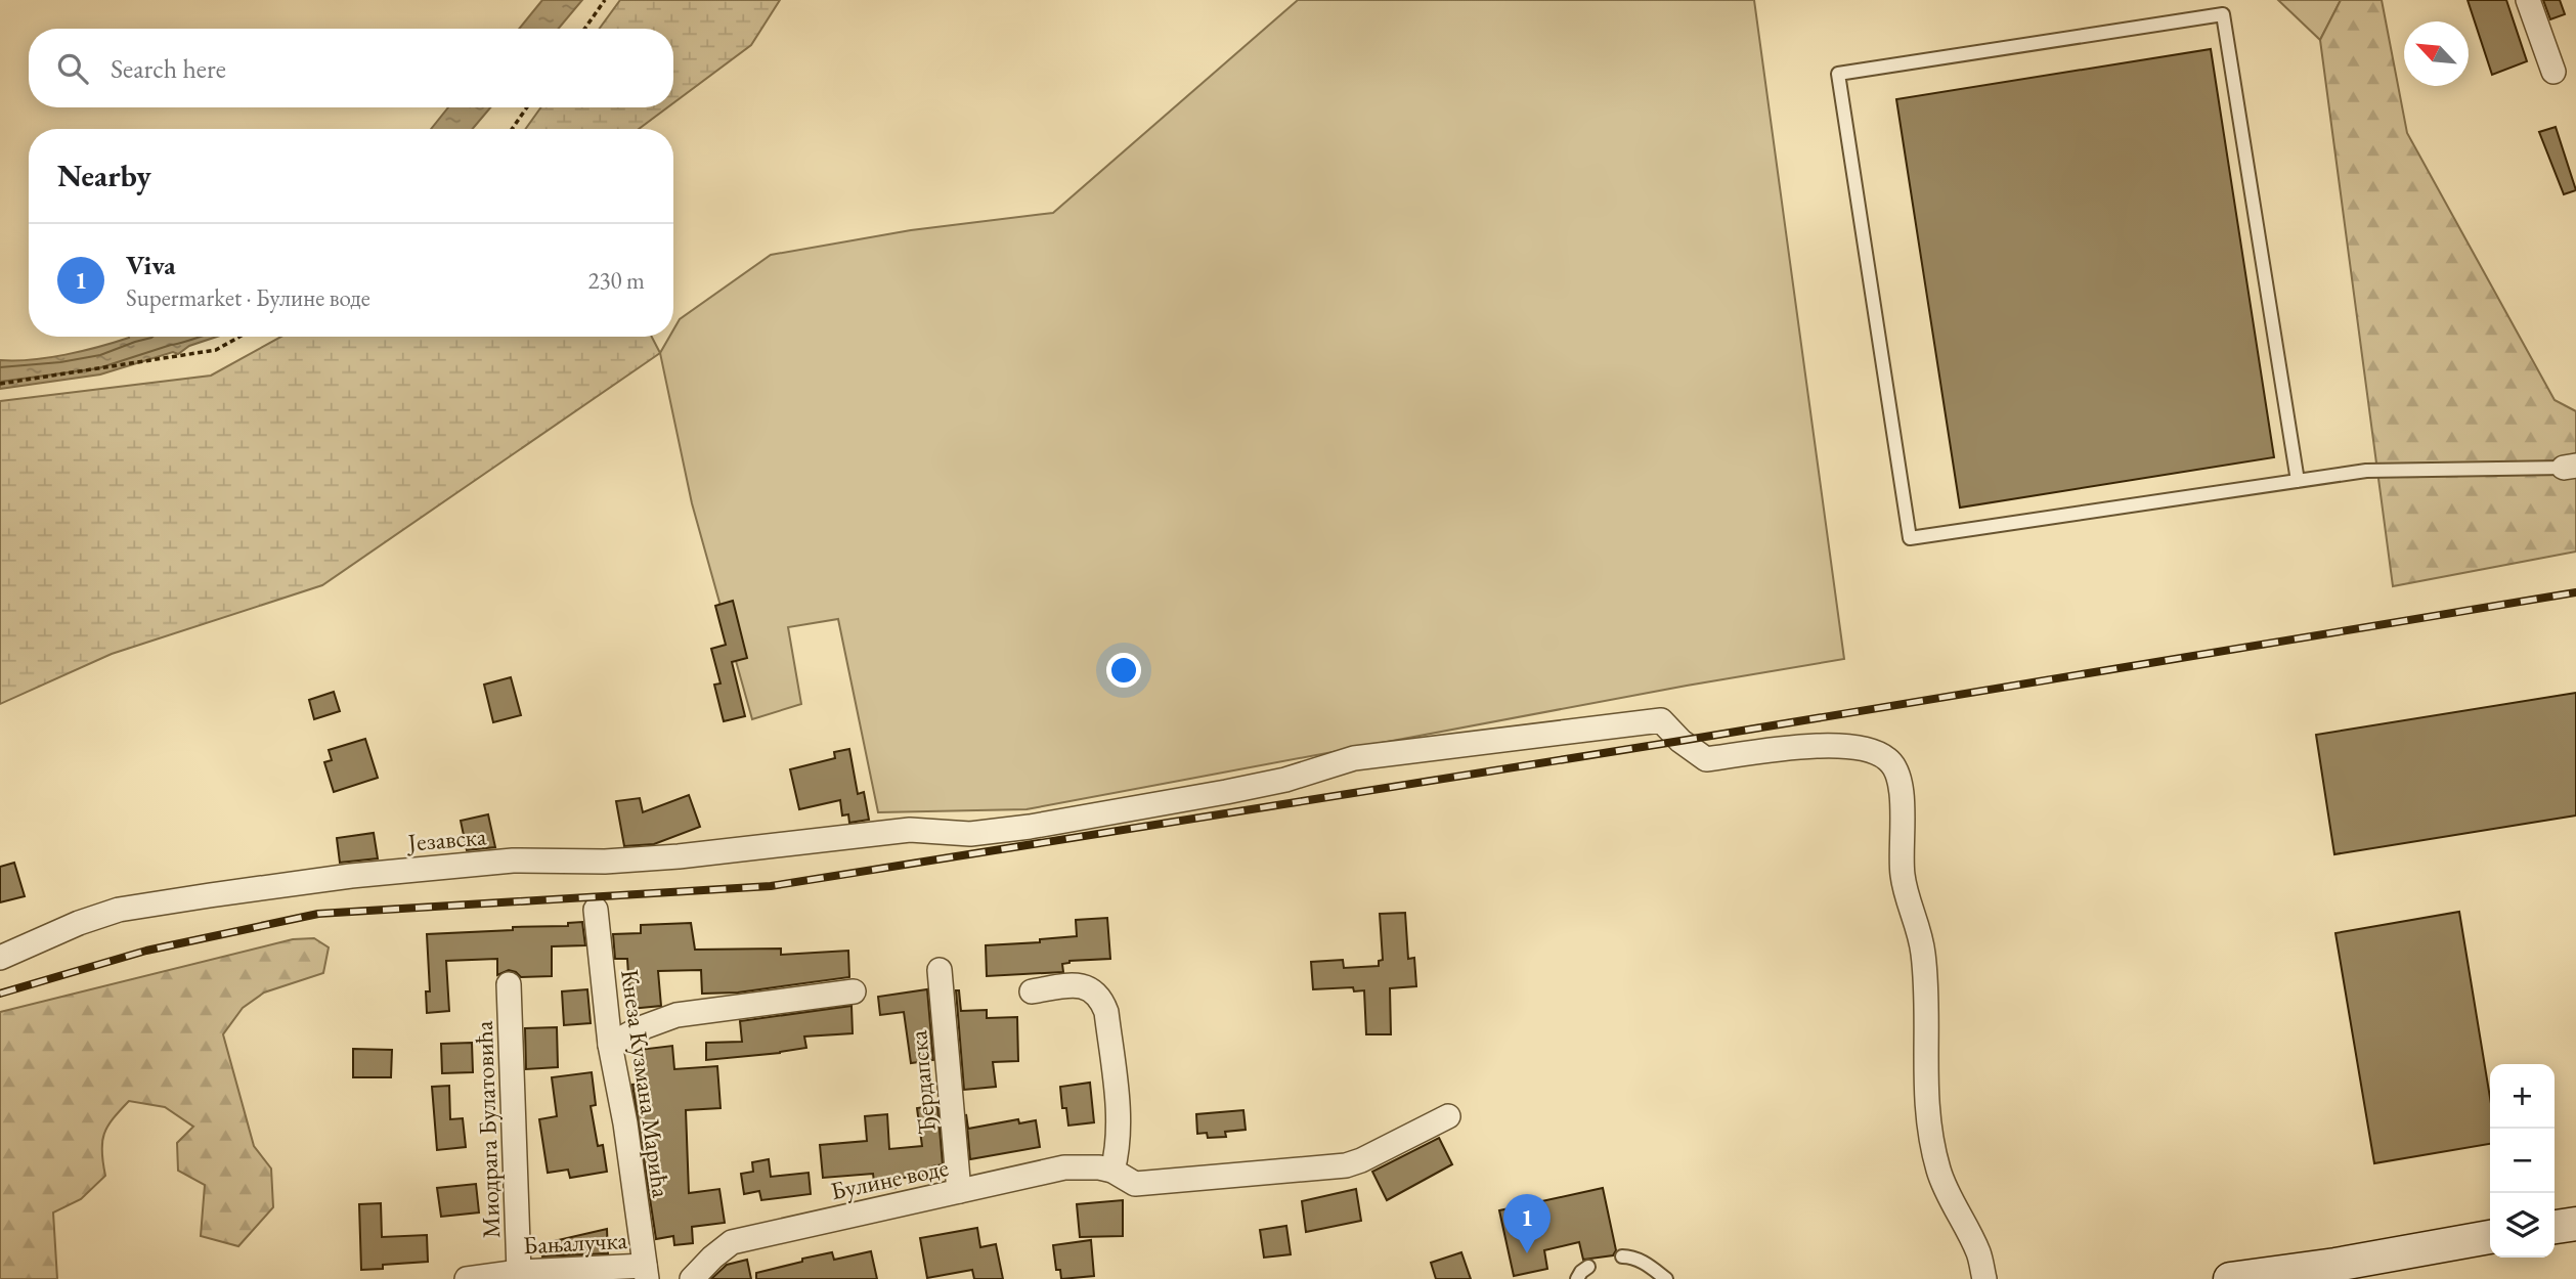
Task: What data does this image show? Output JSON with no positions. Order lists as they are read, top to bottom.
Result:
{
  "streets": {
    "street": [
      "Језавска",
      "Ђердапска",
      "Кнеза Кузмана Марића",
      "Миодрага Булатовића",
      "Булине воде",
      "Бањалучка"
    ]
  },
  "crossings": [
    ["Ђердапска", "Булине воде"],
    ["Кнеза Кузмана Марића", "Бањалучка"],
    ["Миодрага Булатовића", "Бањалучка"]
  ],
  "north": "top left",
  "page": {
    "search": "Search here",
    "heading": "Nearby",
    "list": [
      {
        "mark": "1",
        "name": "Viva",
        "note": "Supermarket · Булине воде",
        "value": "230 m"
      }
    ],
    "map_buttons": ["+", "−"],
    "pins": "1"
  }
}
